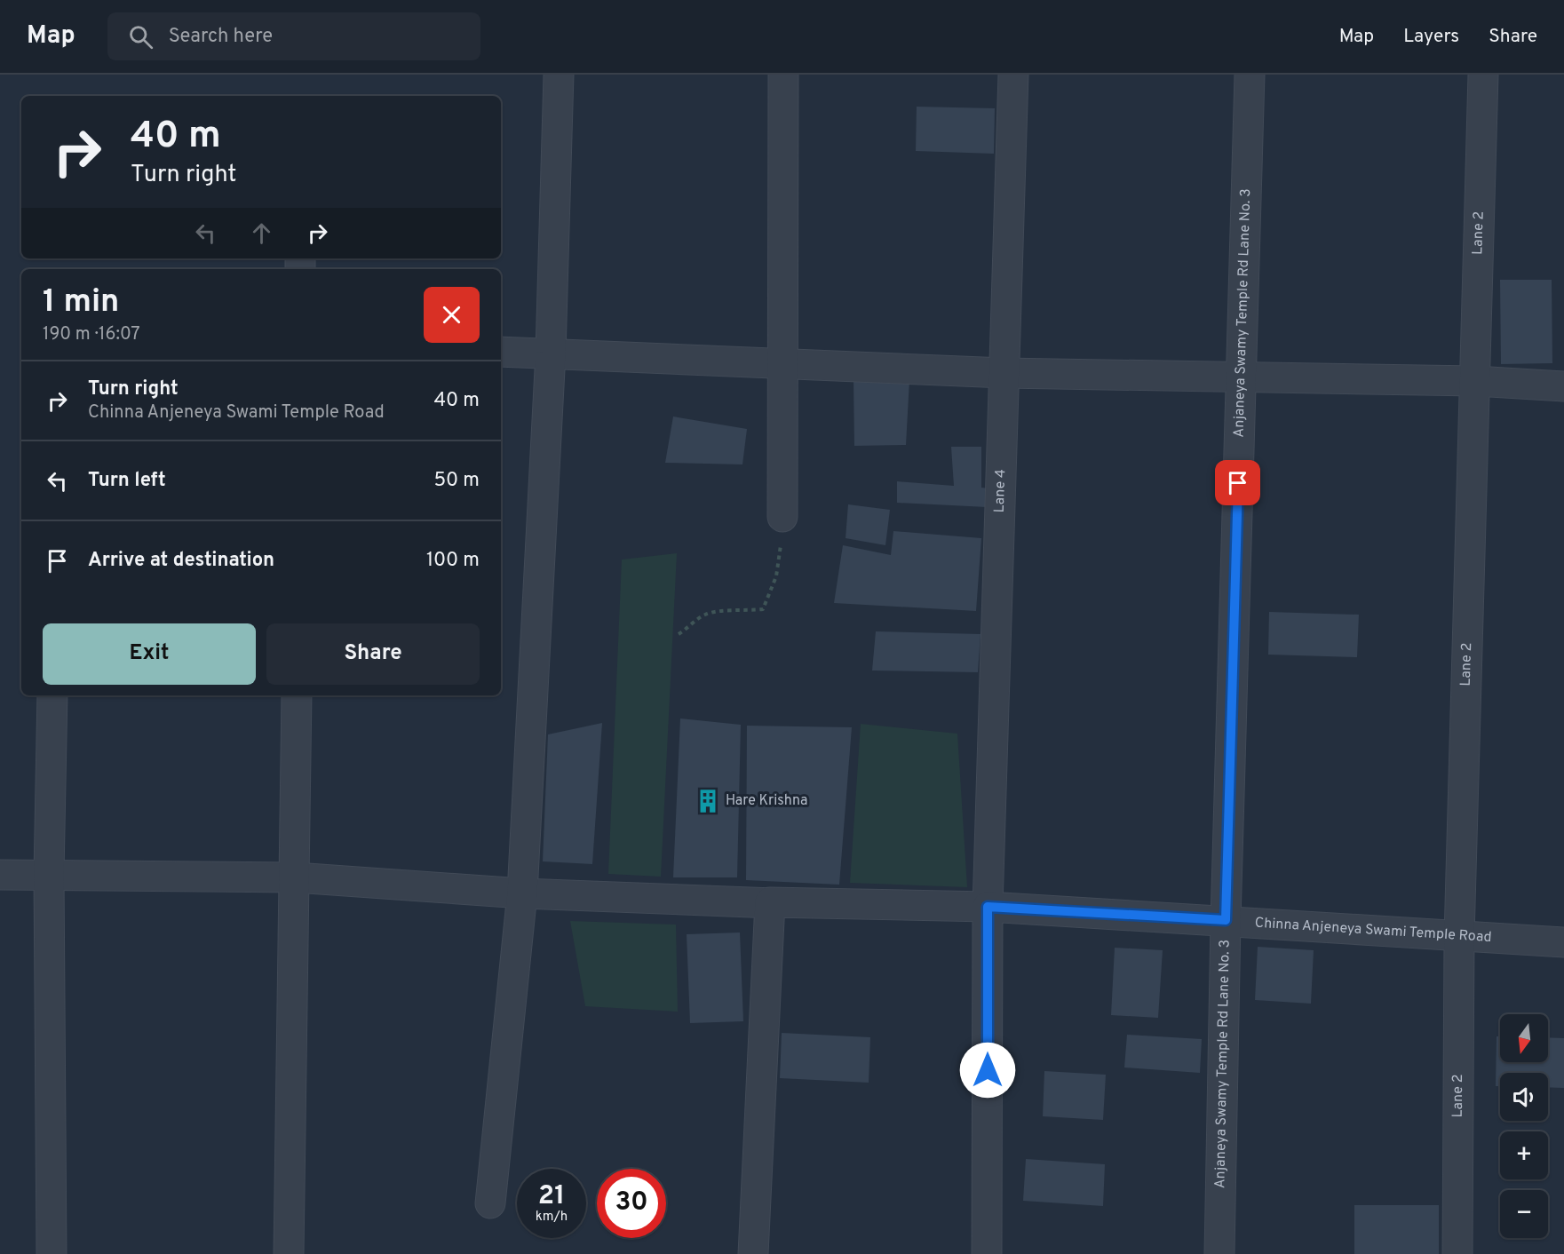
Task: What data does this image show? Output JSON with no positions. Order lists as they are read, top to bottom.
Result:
{
  "streets": {
    "street": [
      "Lane 2",
      "Anjaneya Swamy Temple Rd Lane No. 3",
      "Lane 4",
      "Chinna Anjeneya Swami Temple Road"
    ]
  },
  "crossings": [
    ["Lane 2", "Chinna Anjeneya Swami Temple Road"],
    ["Anjaneya Swamy Temple Rd Lane No. 3", "Chinna Anjeneya Swami Temple Road"],
    ["Lane 4", "Chinna Anjeneya Swami Temple Road"]
  ],
  "places": {
    "building": ["Hare Krishna"]
  },
  "north": "bottom",
  "page": {
    "header": "Map",
    "search": "Search here",
    "nav": ["Map", "Layers", "Share"],
    "turn": ["40 m", "Turn right"],
    "heading": ["1 min", "190 m · 16:07"],
    "list": [
      {
        "name": "Turn right",
        "note": "Chinna Anjeneya Swami Temple Road",
        "value": "40 m"
      },
      {
        "name": "Turn left",
        "value": "50 m"
      },
      {
        "name": "Arrive at destination",
        "value": "100 m"
      }
    ],
    "buttons": ["Exit", "Share"],
    "map_buttons": ["+", "−"],
    "speed": "21 km/h",
    "limit": "30"
  }
}
